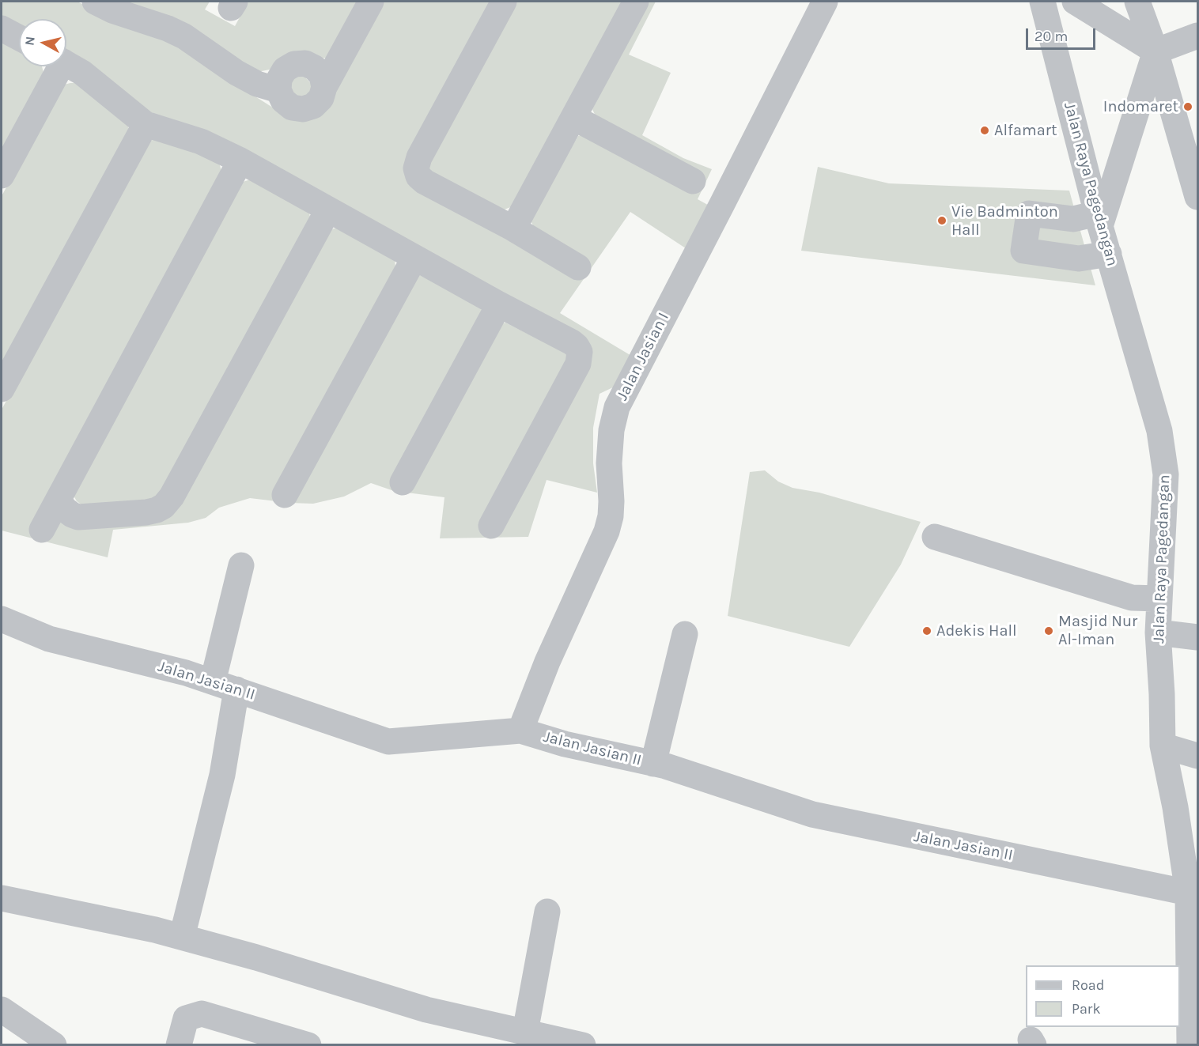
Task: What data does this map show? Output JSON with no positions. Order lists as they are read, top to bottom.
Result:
{
  "streets": {
    "street": ["Jalan Raya Pagedangan", "Jalan Jasian I", "Jalan Jasian II"]
  },
  "crossings": [
    ["Jalan Raya Pagedangan", "Jalan Jasian II"],
    ["Jalan Jasian I", "Jalan Jasian II"]
  ],
  "places": [
    "Indomaret",
    "Alfamart",
    "Vie Badminton Hall",
    "Adekis Hall",
    "Masjid Nur Al-Iman"
  ],
  "legend": ["Road", "Park"],
  "scale_bar": "20 m",
  "north": "left"
}
